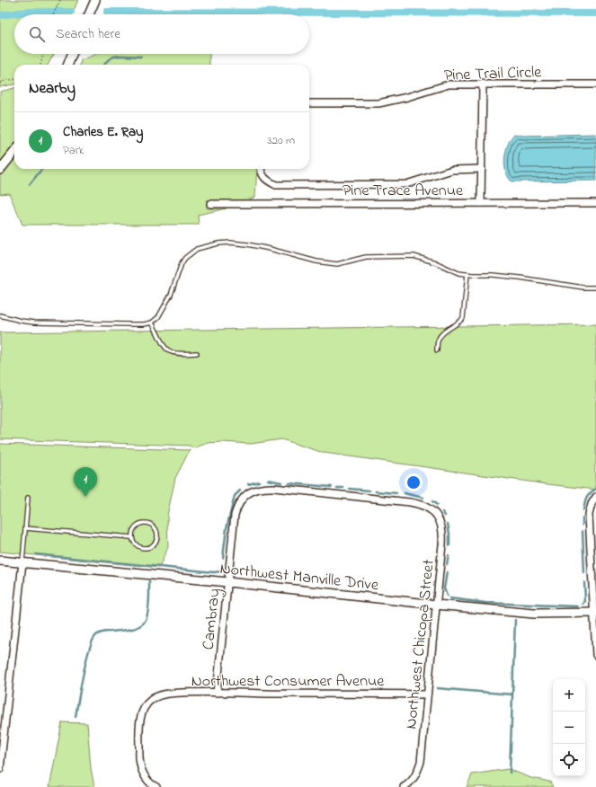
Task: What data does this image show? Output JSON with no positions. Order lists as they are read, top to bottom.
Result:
{
  "streets": {
    "street": [
      "Pine Trail Circle",
      "Pine Trace Avenue",
      "Northwest Manville Drive",
      "Cambray",
      "Northwest Chicopa Street",
      "Northwest Consumer Avenue"
    ]
  },
  "crossings": [
    ["Northwest Manville Drive", "Cambray"],
    ["Northwest Manville Drive", "Northwest Chicopa Street"],
    ["Cambray", "Northwest Chicopa Street"],
    ["Cambray", "Northwest Consumer Avenue"],
    ["Northwest Chicopa Street", "Northwest Consumer Avenue"]
  ],
  "page": {
    "search": "Search here",
    "heading": "Nearby",
    "list": [
      {
        "mark": "1",
        "name": "Charles E. Ray",
        "note": "Park",
        "value": "320 m"
      }
    ],
    "pins": "1",
    "map_buttons": ["+", "−"]
  }
}
